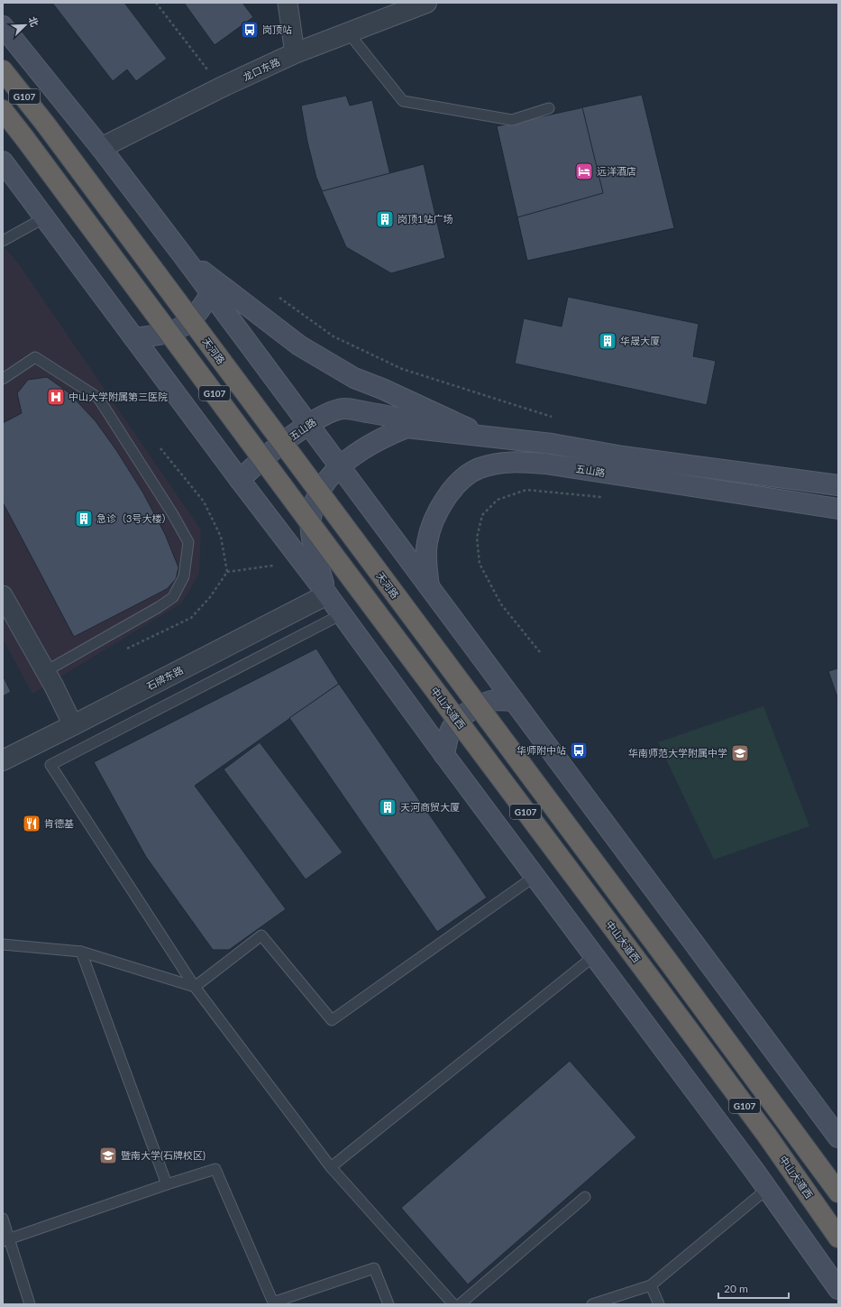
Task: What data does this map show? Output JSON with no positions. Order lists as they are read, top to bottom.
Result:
{
  "streets": {
    "highway": ["G107", "天河路", "中山大道西"],
    "main road": ["五山路"],
    "street": ["龙口东路", "石牌东路"]
  },
  "crossings": [
    ["五山路", "石牌东路"]
  ],
  "places": {
    "bus stop": ["岗顶站", "华师附中站"],
    "hotel": ["远洋酒店"],
    "building": [
      "岗顶1站广场",
      "华晟大厦",
      "急诊（3号大楼）",
      "天河商贸大厦"
    ],
    "hospital": ["中山大学附属第三医院"],
    "school or university": ["华南师范大学附属中学", "暨南大学(石牌校区)"],
    "restaurant": ["肯德基"]
  },
  "scale_bar": "20 m",
  "north": "top right"
}
